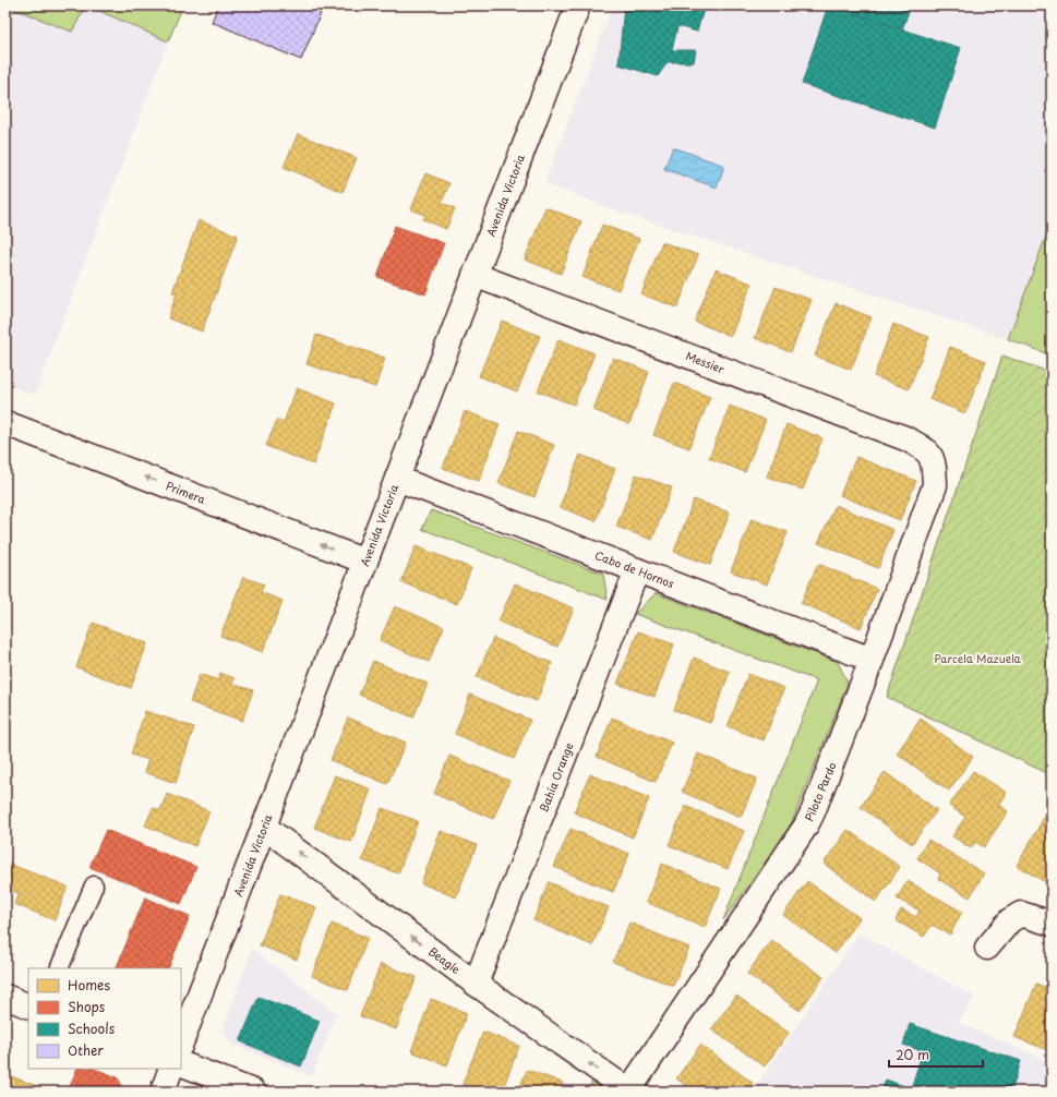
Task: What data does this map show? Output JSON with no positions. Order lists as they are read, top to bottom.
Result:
{
  "streets": {
    "street": [
      "Avenida Victoria",
      "Messier",
      "Primera",
      "Cabo de Hornos",
      "Bahía Orange",
      "Piloto Pardo",
      "Beagle"
    ]
  },
  "crossings": [
    ["Avenida Victoria", "Messier"],
    ["Avenida Victoria", "Primera"],
    ["Avenida Victoria", "Cabo de Hornos"],
    ["Avenida Victoria", "Beagle"],
    ["Messier", "Piloto Pardo"],
    ["Cabo de Hornos", "Bahía Orange"],
    ["Cabo de Hornos", "Piloto Pardo"],
    ["Bahía Orange", "Beagle"],
    ["Piloto Pardo", "Beagle"]
  ],
  "one_way": ["Primera", "Beagle"],
  "parks": ["Parcela Mazuela"],
  "legend": [
    "Homes",
    "Shops",
    "Schools",
    "Other"
  ],
  "scale_bar": "20 m"
}
